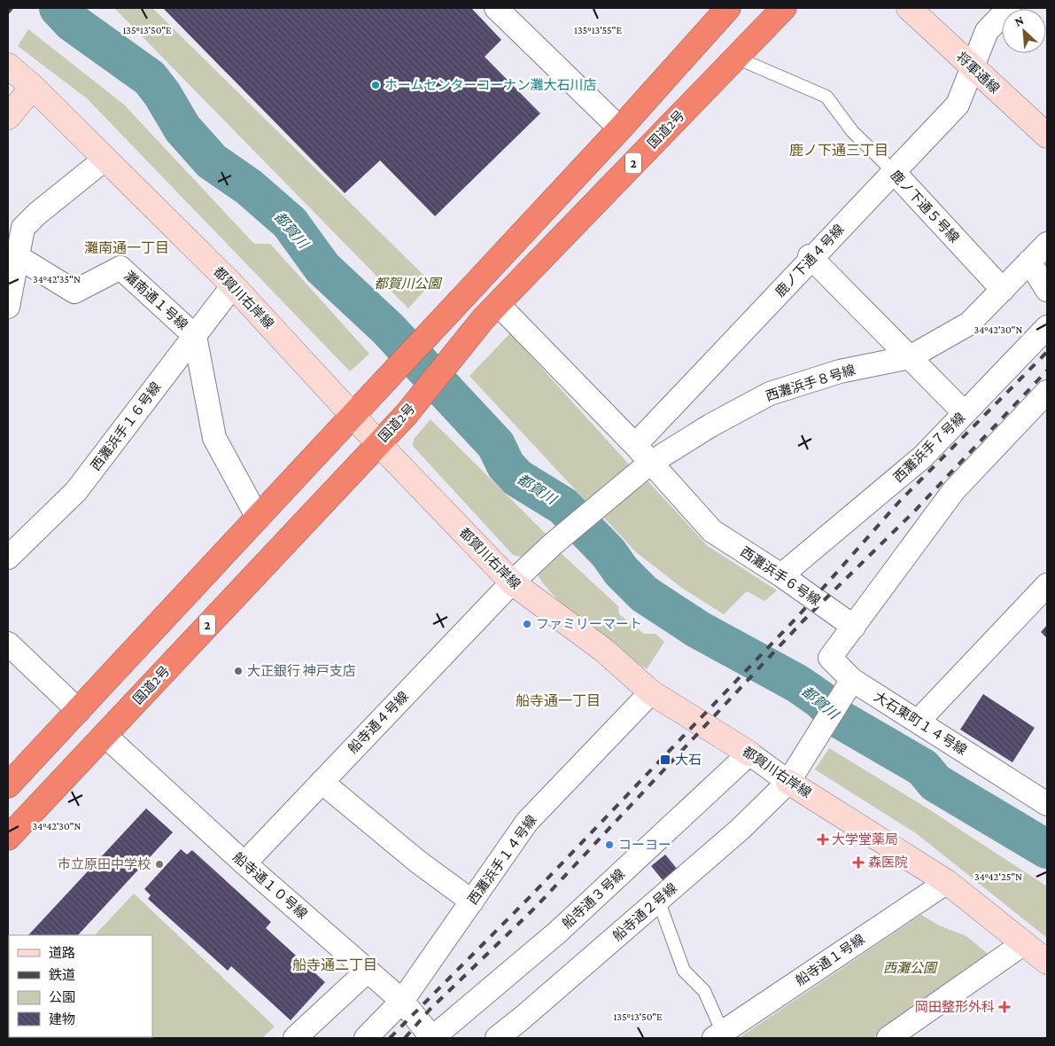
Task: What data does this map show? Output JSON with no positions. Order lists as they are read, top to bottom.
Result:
{
  "streets": {
    "highway": ["国道2号", "2"],
    "street": [
      "将軍通線",
      "鹿ノ下通５号線",
      "鹿ノ下通４号線",
      "都賀川右岸線",
      "灘南通１号線",
      "西灘浜手８号線",
      "西灘浜手１６号線",
      "西灘浜手７号線",
      "西灘浜手６号線",
      "船寺通４号線",
      "大石東町１４号線",
      "西灘浜手１４号線",
      "船寺通１０号線",
      "船寺通３号線",
      "船寺通２号線",
      "船寺通１号線"
    ]
  },
  "crossings": [
    ["将軍通線", "鹿ノ下通４号線"],
    ["国道2号", "鹿ノ下通５号線"],
    ["国道2号", "都賀川右岸線"],
    ["国道2号", "西灘浜手６号線"],
    ["国道2号", "船寺通１０号線"],
    ["鹿ノ下通５号線", "鹿ノ下通４号線"],
    ["鹿ノ下通５号線", "西灘浜手８号線"],
    ["鹿ノ下通４号線", "西灘浜手６号線"],
    ["都賀川右岸線", "西灘浜手８号線"],
    ["都賀川右岸線", "西灘浜手１６号線"],
    ["都賀川右岸線", "船寺通４号線"],
    ["都賀川右岸線", "西灘浜手１４号線"],
    ["都賀川右岸線", "船寺通３号線"],
    ["都賀川右岸線", "船寺通２号線"],
    ["都賀川右岸線", "船寺通１号線"],
    ["灘南通１号線", "西灘浜手１６号線"],
    ["西灘浜手８号線", "西灘浜手６号線"],
    ["西灘浜手８号線", "船寺通４号線"],
    ["西灘浜手７号線", "西灘浜手６号線"],
    ["西灘浜手６号線", "大石東町１４号線"],
    ["船寺通４号線", "船寺通１０号線"],
    ["西灘浜手１４号線", "船寺通１０号線"],
    ["船寺通１０号線", "船寺通３号線"]
  ],
  "districts": [
    "鹿ノ下通三丁目",
    "灘南通一丁目",
    "船寺通一丁目",
    "船寺通二丁目"
  ],
  "water": ["都賀川"],
  "parks": ["都賀川公園", "西灘公園"],
  "places": {
    "other": [
      "ホームセンターコーナン灘大石川店",
      "ファミリーマート",
      "大正銀行 神戸支店",
      "コーヨー",
      "市立原田中学校"
    ],
    "transit": ["大石"],
    "health": ["大学堂薬局", "森医院", "岡田整形外科"]
  },
  "legend": [
    "道路",
    "鉄道",
    "公園",
    "建物"
  ],
  "north": "top left",
  "coordinates": [
    "135°13'50\"E",
    "135°13'55\"E",
    "34°42'35\"N",
    "34°42'30\"N",
    "34°42'25\"N"
  ]
}
